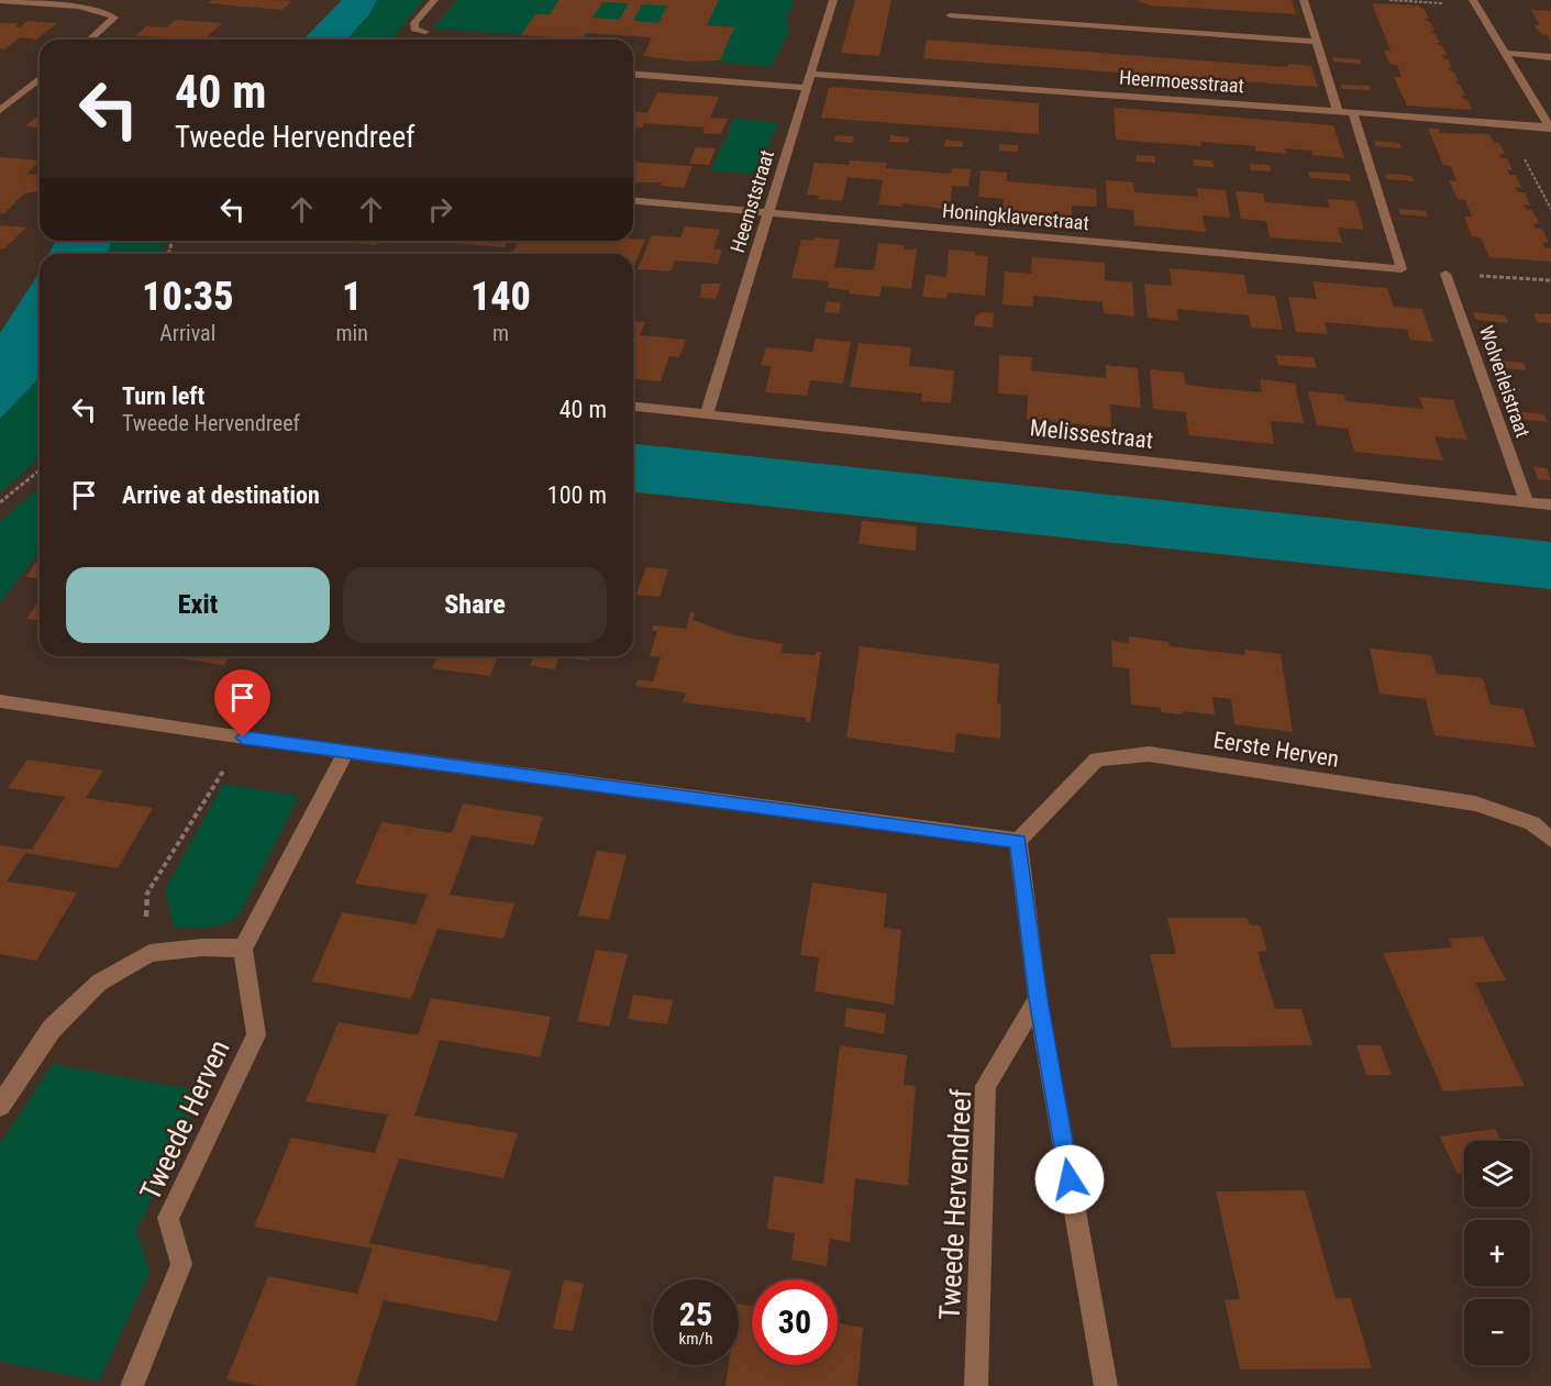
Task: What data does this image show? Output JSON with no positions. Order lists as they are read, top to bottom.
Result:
{
  "streets": {
    "street": [
      "Heermoesstraat",
      "Heemststraat",
      "Honingklaverstraat",
      "Wolverleistraat",
      "Melissestraat",
      "Eerste Herven",
      "Tweede Herven",
      "Tweede Hervendreef"
    ]
  },
  "crossings": [
    ["Heermoesstraat", "Heemststraat"],
    ["Heermoesstraat", "Honingklaverstraat"],
    ["Heemststraat", "Honingklaverstraat"],
    ["Heemststraat", "Melissestraat"],
    ["Wolverleistraat", "Melissestraat"]
  ],
  "page": {
    "turn": ["40 m", "Tweede Hervendreef"],
    "eta": [
      "10:35",
      "Arrival",
      "1",
      "min",
      "140",
      "m"
    ],
    "list": [
      {
        "name": "Turn left",
        "note": "Tweede Hervendreef",
        "value": "40 m"
      },
      {
        "name": "Arrive at destination",
        "value": "100 m"
      }
    ],
    "buttons": ["Exit", "Share"],
    "map_buttons": ["+", "−"],
    "speed": "25 km/h",
    "limit": "30"
  }
}
